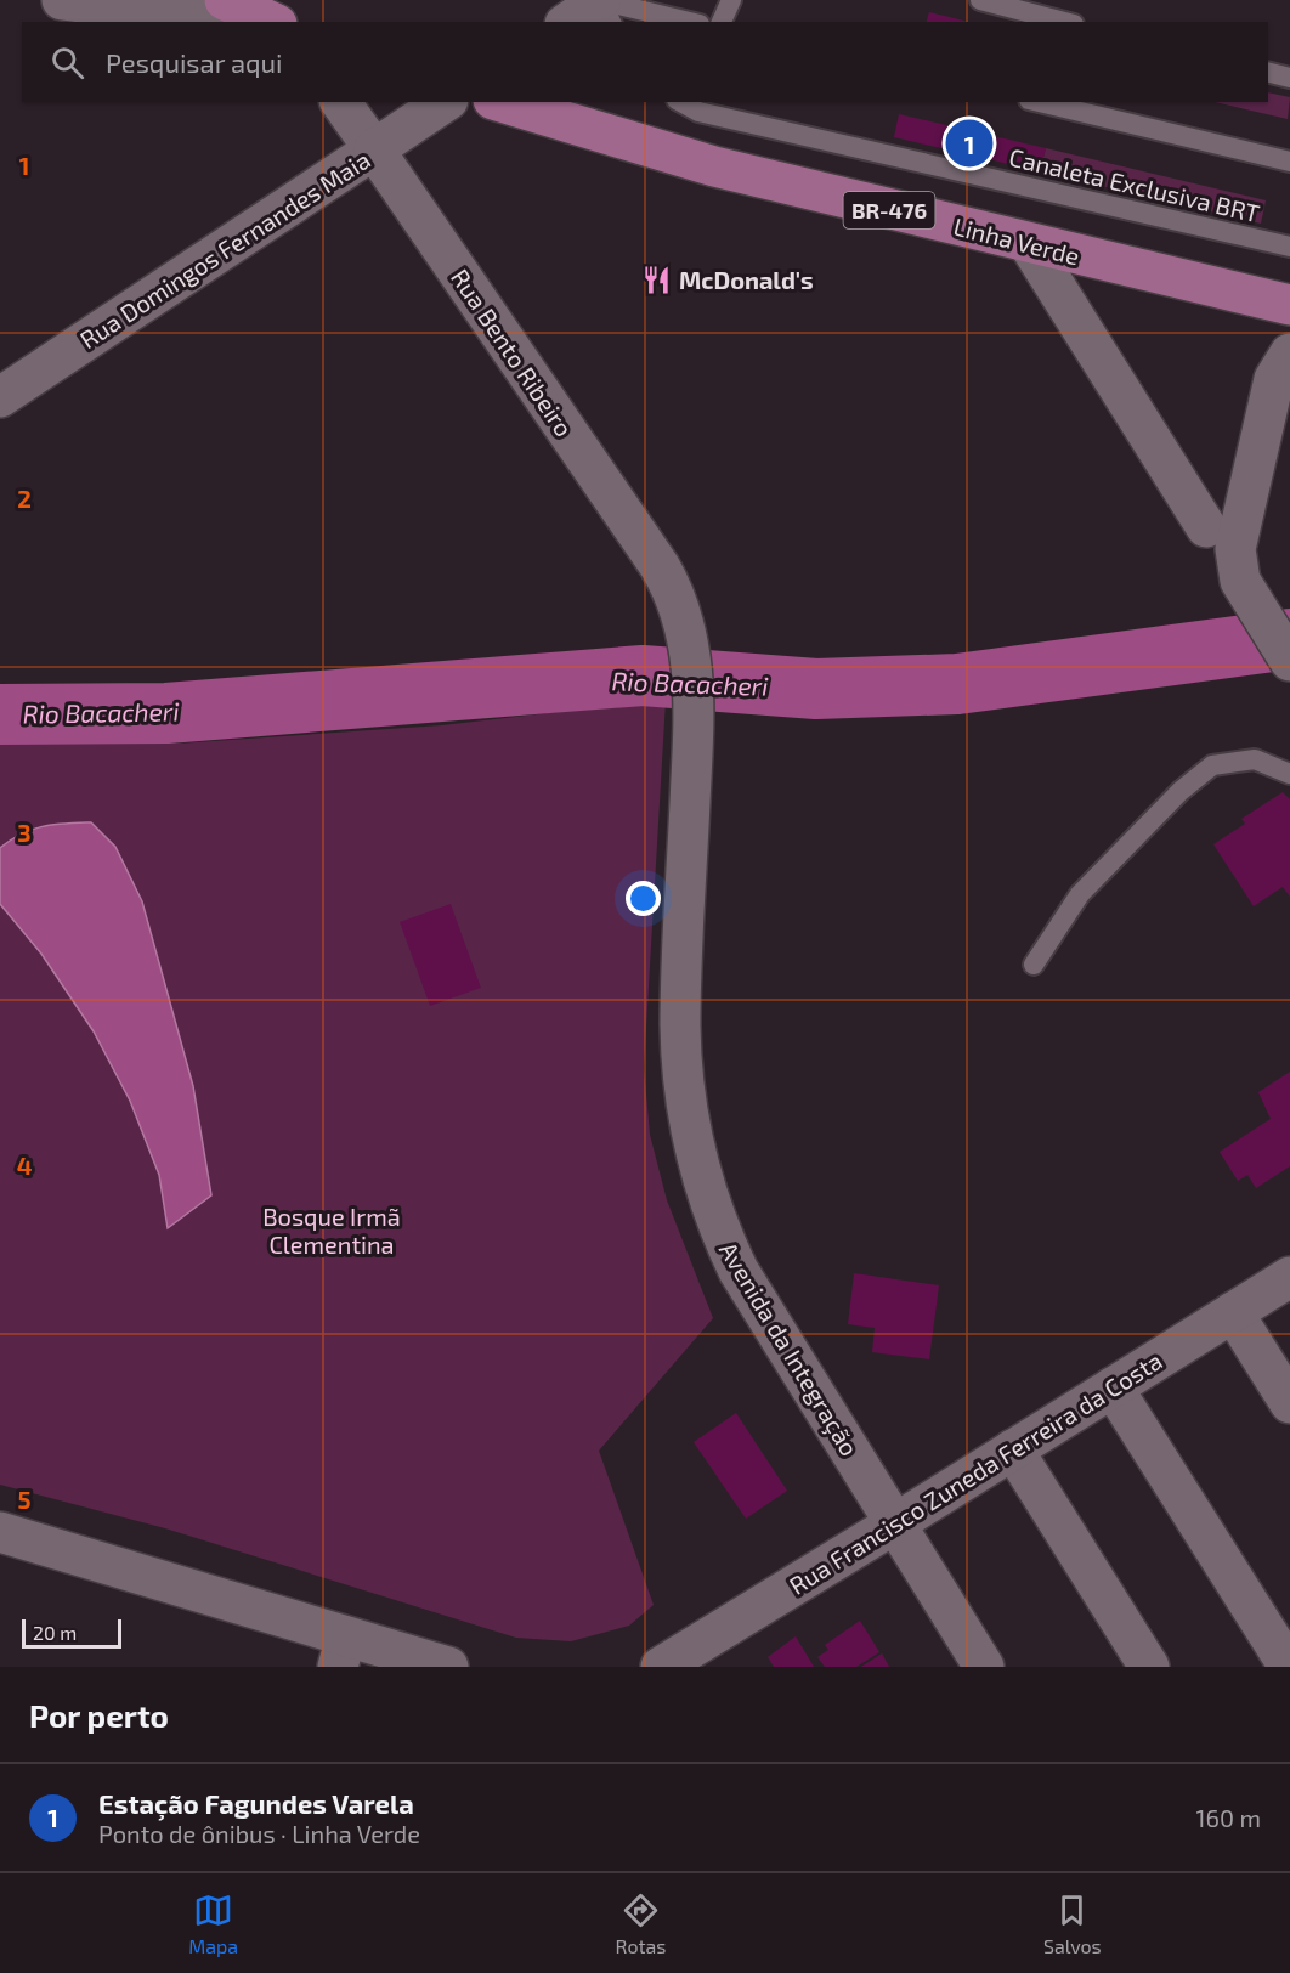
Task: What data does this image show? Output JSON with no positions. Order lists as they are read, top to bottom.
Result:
{
  "streets": {
    "highway": ["BR-476", "Linha Verde"],
    "street": [
      "Rua Domingos Fernandes Maia",
      "Rua Bento Ribeiro",
      "Avenida da Integração",
      "Rua Francisco Zuneda Ferreira da Costa"
    ],
    "lane": ["Canaleta Exclusiva BRT"]
  },
  "crossings": [
    ["Rua Domingos Fernandes Maia", "Rua Bento Ribeiro"],
    ["Rua Bento Ribeiro", "Avenida da Integração"],
    ["Avenida da Integração", "Rua Francisco Zuneda Ferreira da Costa"]
  ],
  "water": ["Rio Bacacheri"],
  "parks": ["Bosque Irmã Clementina"],
  "places": {
    "restaurant": ["McDonald's"]
  },
  "scale_bar": "20 m",
  "page": {
    "search": "Pesquisar aqui",
    "pins": "1",
    "scale": "20 m",
    "heading": "Por perto",
    "list": [
      {
        "mark": "1",
        "name": "Estação Fagundes Varela",
        "note": "Ponto de ônibus · Linha Verde",
        "value": "160 m"
      }
    ],
    "nav": ["Mapa", "Rotas", "Salvos"]
  },
  "grid": {
    "rows": [
      "1",
      "2",
      "3",
      "4",
      "5"
    ]
  }
}
